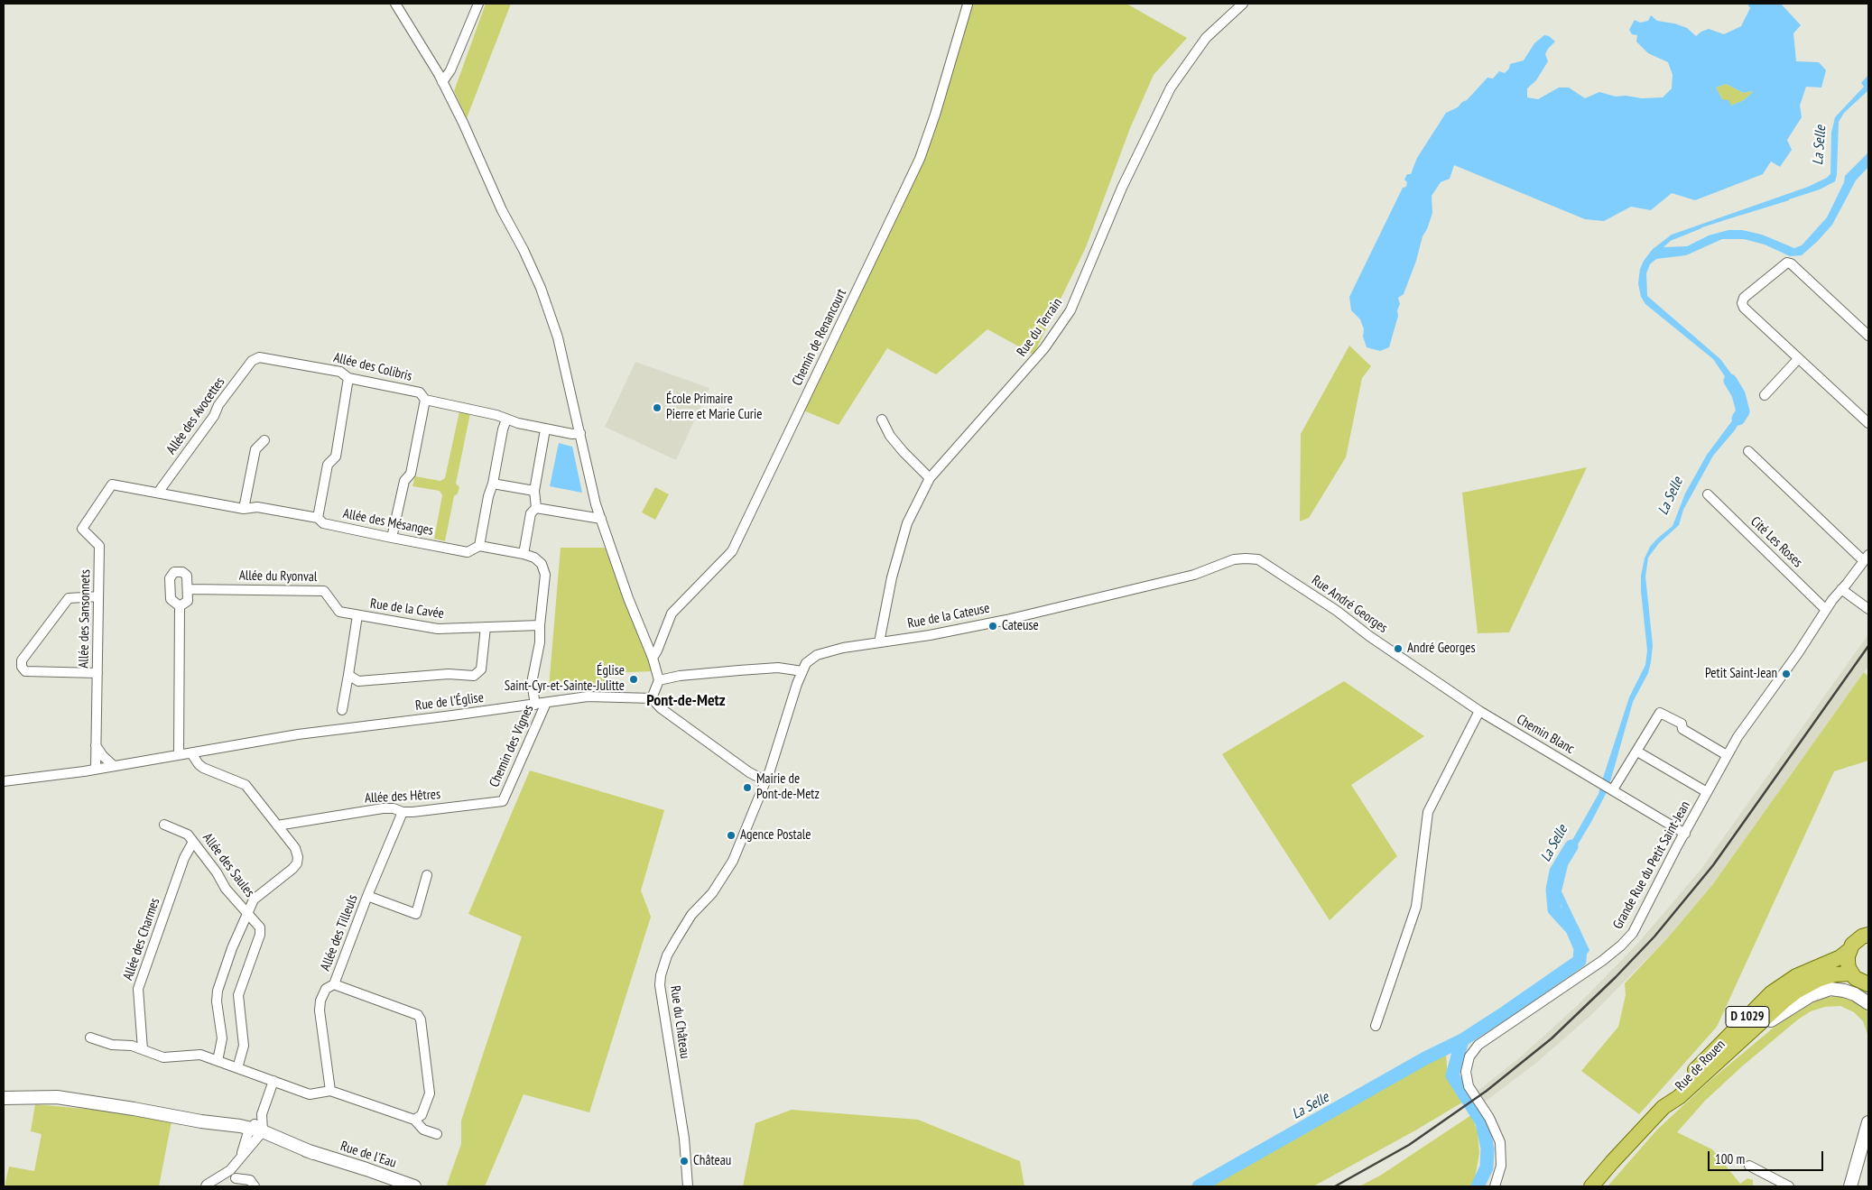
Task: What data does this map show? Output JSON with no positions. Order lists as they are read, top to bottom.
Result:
{
  "streets": {
    "main road": ["D 1029", "Rue de Rouen"],
    "street": [
      "Rue du Terrain",
      "Chemin de Renancourt",
      "Allée des Colibris",
      "Allée des Avocettes",
      "Allée des Mésanges",
      "Cité Les Roses",
      "Allée du Ryonval",
      "Rue André Georges",
      "Rue de la Cavée",
      "Rue de la Cateuse",
      "Allée des Sansonnets",
      "Rue de l'Église",
      "Chemin Blanc",
      "Chemin des Vignes",
      "Allée des Hêtres",
      "Allée des Saules",
      "Grande Rue du Petit Saint-Jean",
      "Allée des Tilleuls",
      "Allée des Charmes",
      "Rue du Château",
      "Rue de l'Eau"
    ]
  },
  "crossings": [
    ["Rue du Terrain", "Rue de la Cateuse"],
    ["Allée des Colibris", "Allée des Avocettes"],
    ["Allée des Avocettes", "Allée des Mésanges"],
    ["Allée des Mésanges", "Rue de la Cavée"],
    ["Allée des Mésanges", "Allée des Sansonnets"],
    ["Allée des Mésanges", "Rue de l'Église"],
    ["Cité Les Roses", "Grande Rue du Petit Saint-Jean"],
    ["Allée du Ryonval", "Rue de la Cavée"],
    ["Rue André Georges", "Rue de la Cateuse"],
    ["Rue André Georges", "Chemin Blanc"],
    ["Rue de la Cateuse", "Rue du Château"],
    ["Allée des Sansonnets", "Rue de l'Église"],
    ["Rue de l'Église", "Chemin des Vignes"],
    ["Chemin Blanc", "Grande Rue du Petit Saint-Jean"],
    ["Chemin des Vignes", "Allée des Hêtres"],
    ["Allée des Hêtres", "Allée des Tilleuls"],
    ["Allée des Saules", "Allée des Charmes"]
  ],
  "districts": ["Pont-de-Metz"],
  "water": ["La Selle"],
  "places": [
    "École Primaire Pierre et Marie Curie",
    "Cateuse",
    "André Georges",
    "Petit Saint-Jean",
    "Église Saint-Cyr-et-Sainte-Julitte",
    "Mairie de Pont-de-Metz",
    "Agence Postale",
    "Château"
  ],
  "scale_bar": "100 m"
}
